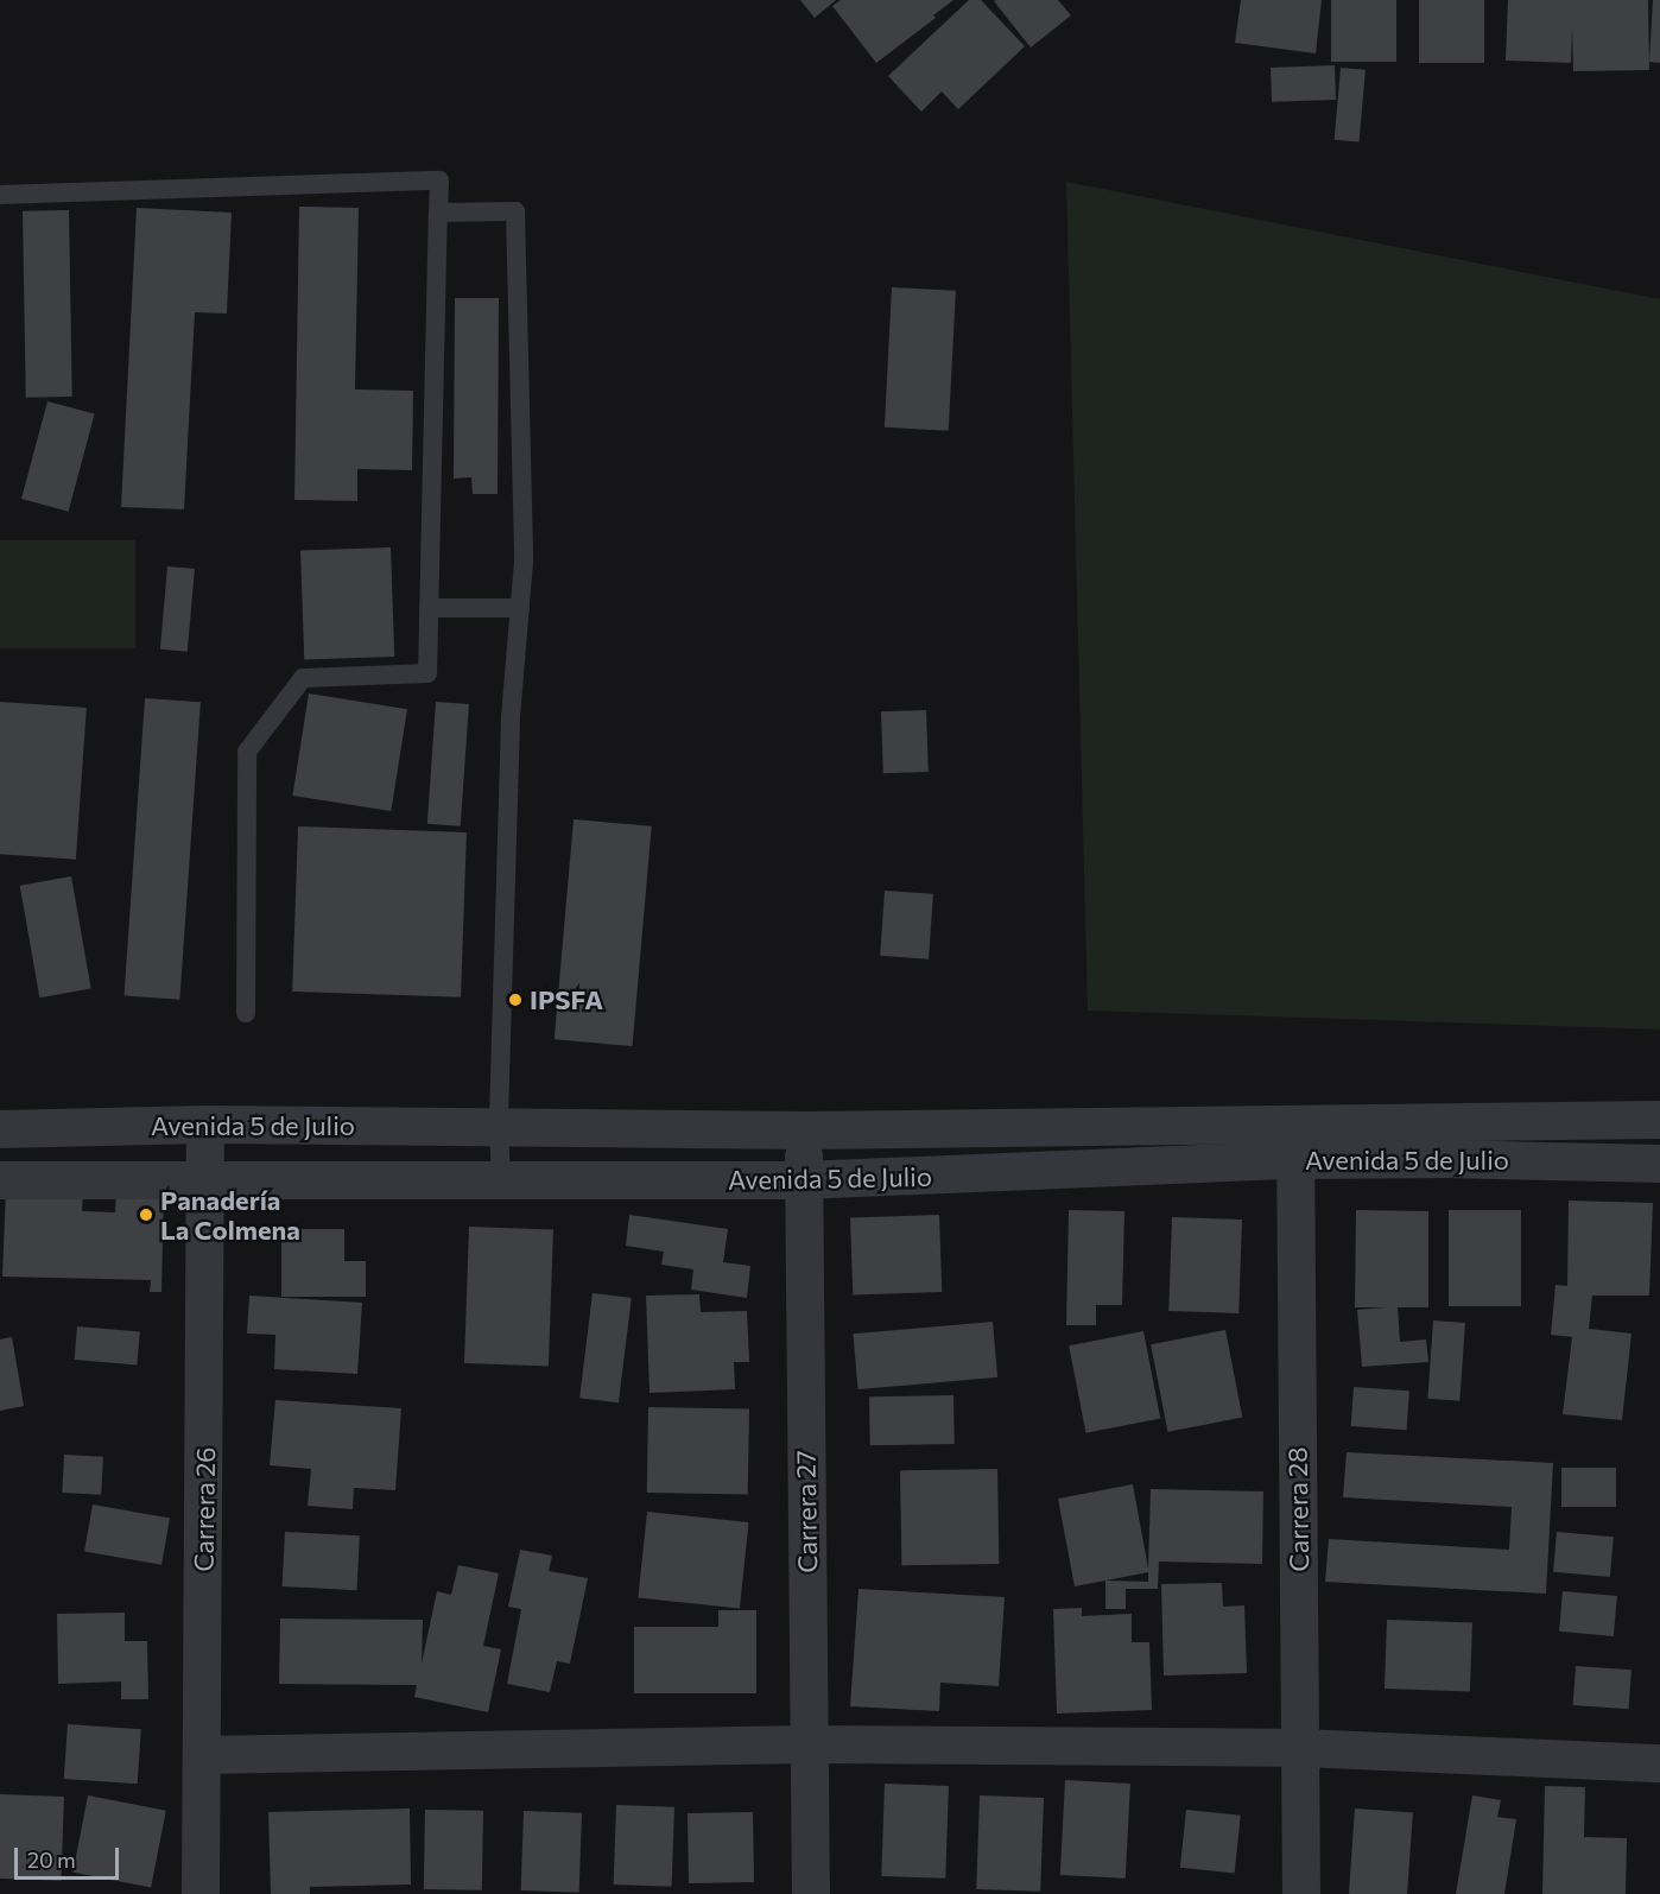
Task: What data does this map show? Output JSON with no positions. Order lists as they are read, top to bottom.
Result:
{
  "streets": {
    "street": [
      "Avenida 5 de Julio",
      "Carrera 26",
      "Carrera 28",
      "Carrera 27"
    ]
  },
  "crossings": [
    ["Avenida 5 de Julio", "Carrera 26"],
    ["Avenida 5 de Julio", "Carrera 28"],
    ["Avenida 5 de Julio", "Carrera 27"]
  ],
  "places": ["IPSFA", "Panadería La Colmena"],
  "scale_bar": "20 m"
}
